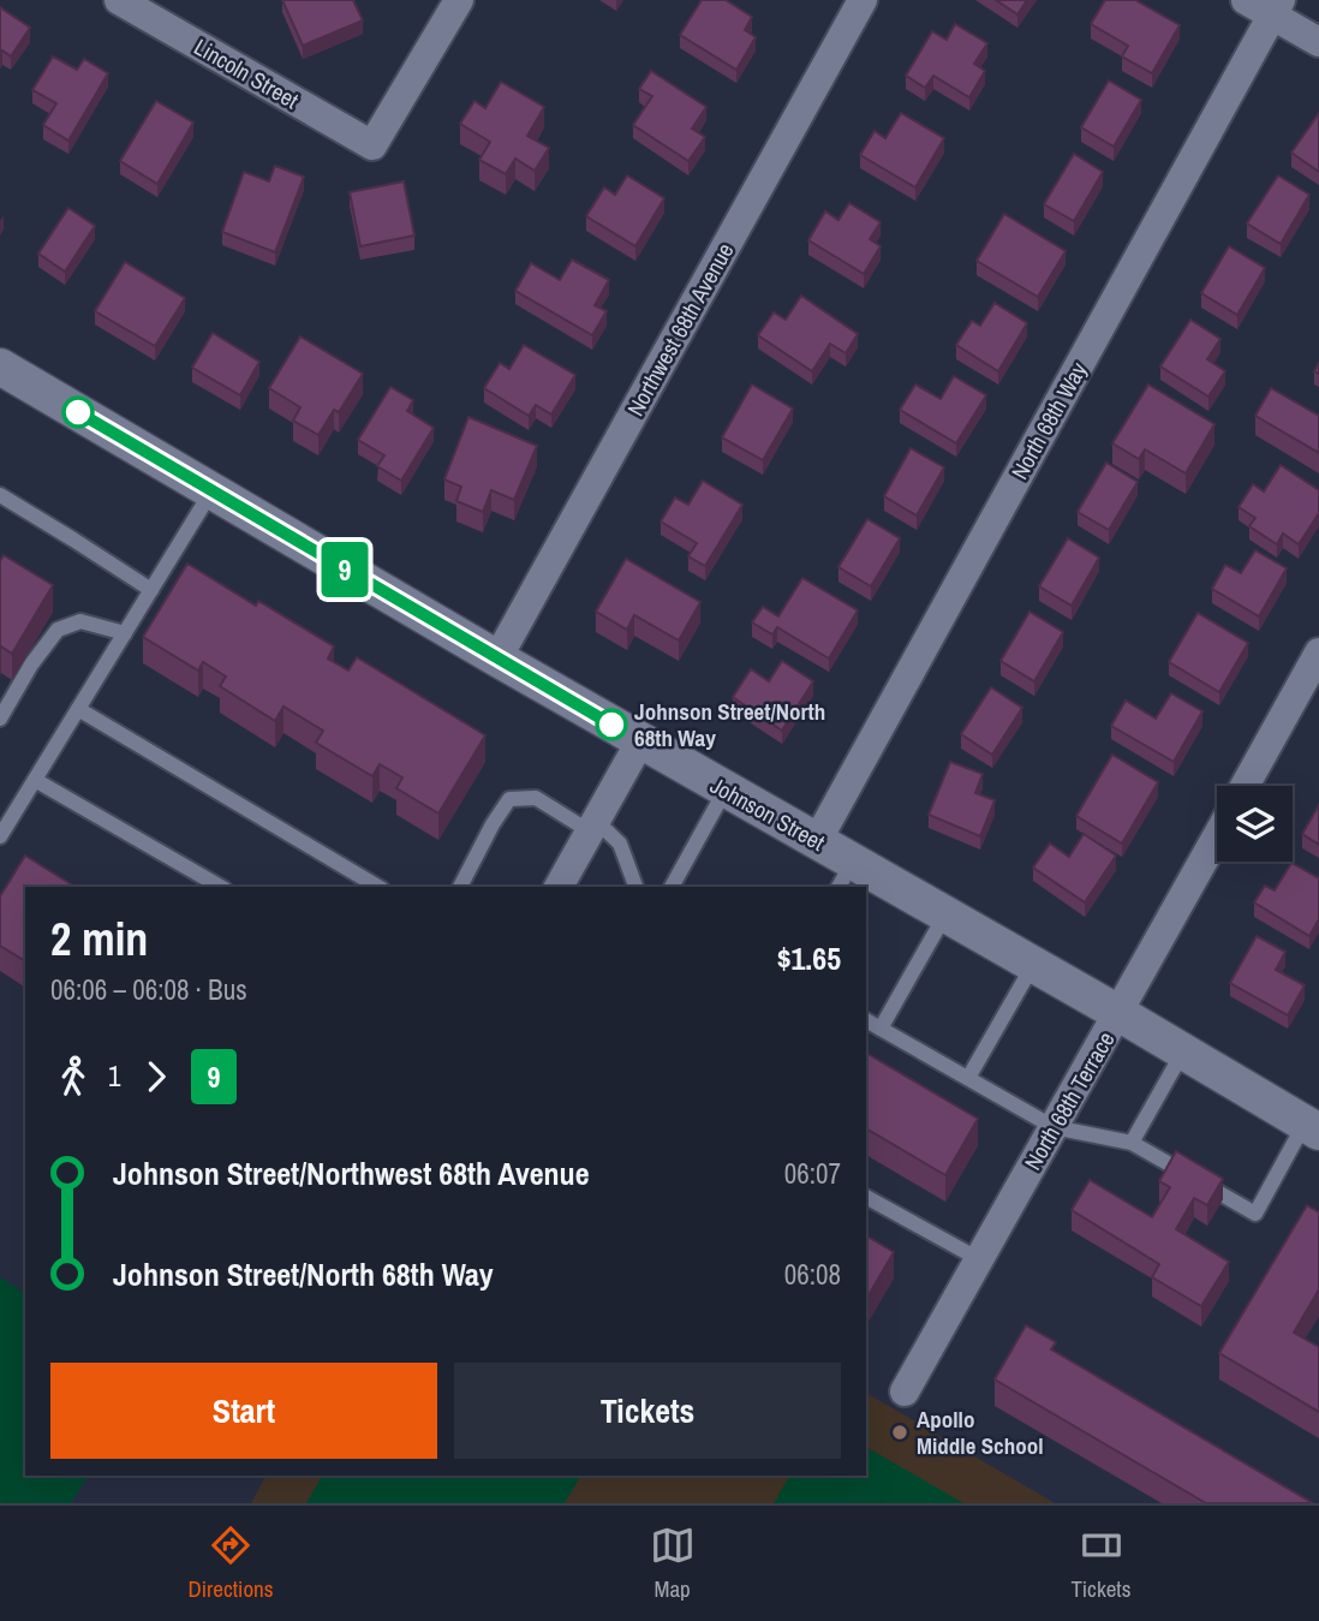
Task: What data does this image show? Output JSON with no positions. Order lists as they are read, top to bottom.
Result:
{
  "streets": {
    "street": [
      "Lincoln Street",
      "Northwest 68th Avenue",
      "North 68th Way",
      "Johnson Street",
      "North 68th Terrace"
    ]
  },
  "crossings": [
    ["Northwest 68th Avenue", "Johnson Street"],
    ["North 68th Way", "Johnson Street"],
    ["Johnson Street", "North 68th Terrace"]
  ],
  "places": ["Johnson Street/North 68th Way", "Apollo Middle School"],
  "lines": ["bus line 9"],
  "page": {
    "on_map": "9",
    "heading": ["2 min", "06:06 – 06:08 · Bus", "$1.65"],
    "legs": ["1", "9"],
    "list": [
      {
        "name": "Johnson Street/Northwest 68th Avenue",
        "value": "06:07"
      },
      {
        "name": "Johnson Street/North 68th Way",
        "value": "06:08"
      }
    ],
    "buttons": ["Start", "Tickets"],
    "tabs": ["Directions", "Map", "Tickets"]
  }
}
